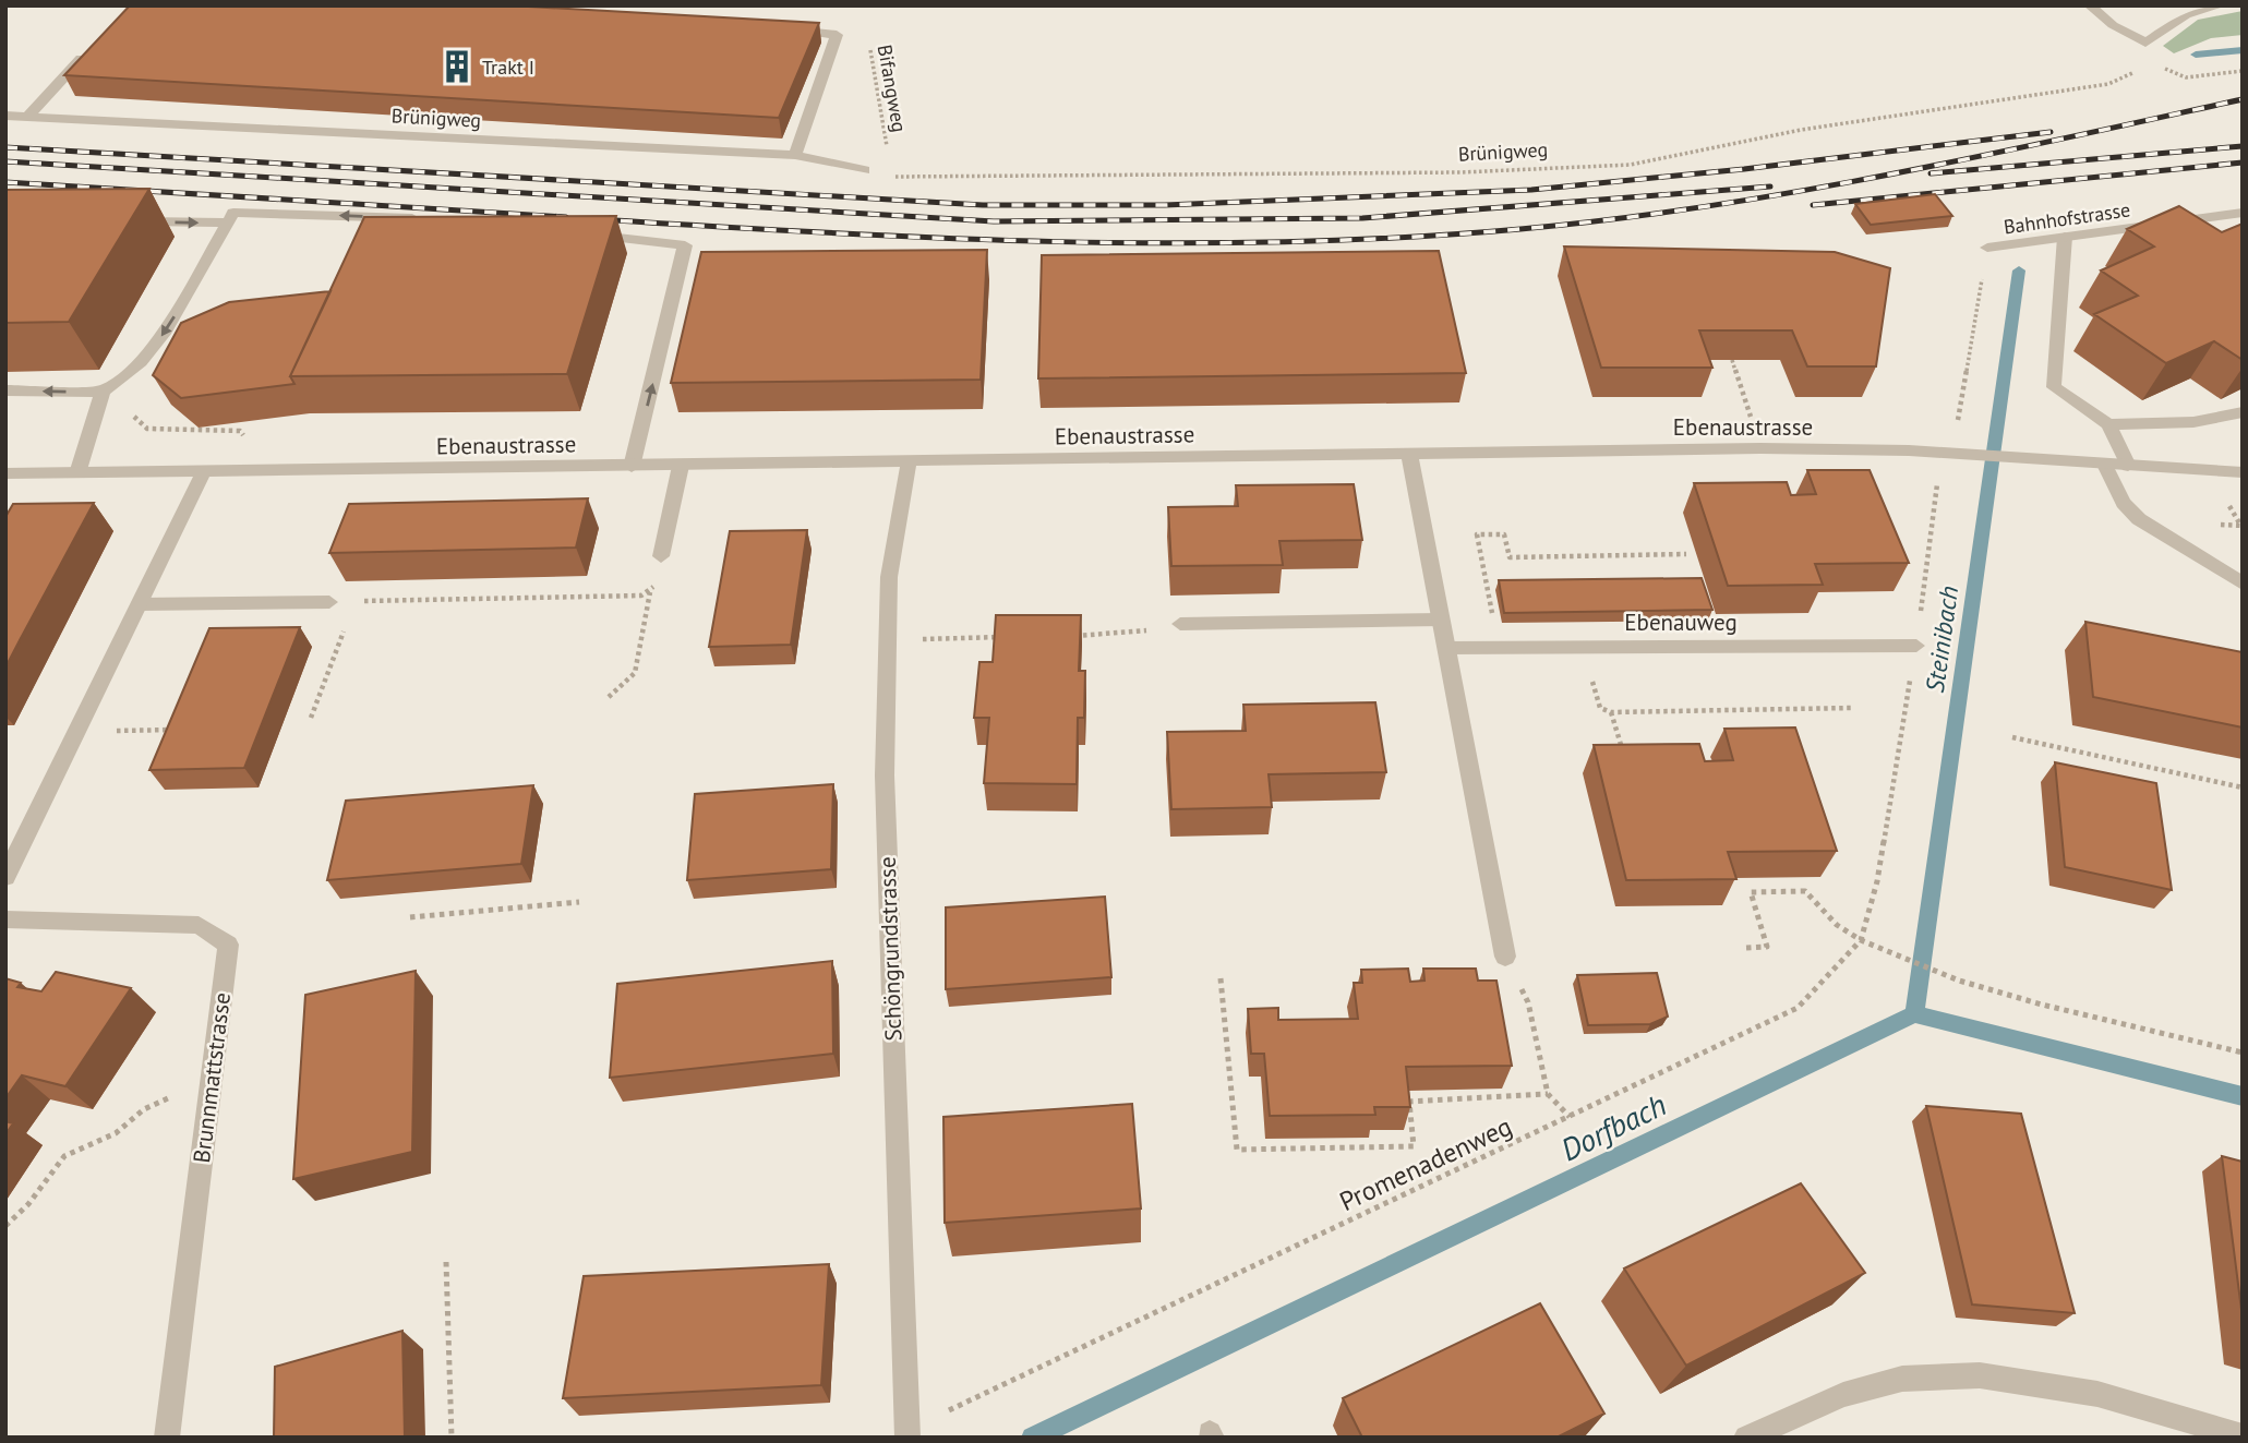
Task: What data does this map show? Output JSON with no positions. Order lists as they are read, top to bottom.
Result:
{
  "streets": {
    "street": [
      "Brünigweg",
      "Bahnhofstrasse",
      "Ebenaustrasse",
      "Ebenauweg",
      "Schöngrundstrasse",
      "Brunnmattstrasse"
    ],
    "path": ["Bifangweg", "Promenadenweg"]
  },
  "crossings": [
    ["Ebenaustrasse", "Schöngrundstrasse"],
    ["Schöngrundstrasse", "Promenadenweg"]
  ],
  "water": ["Steinibach", "Dorfbach"],
  "places": {
    "building": ["Trakt I"]
  }
}
